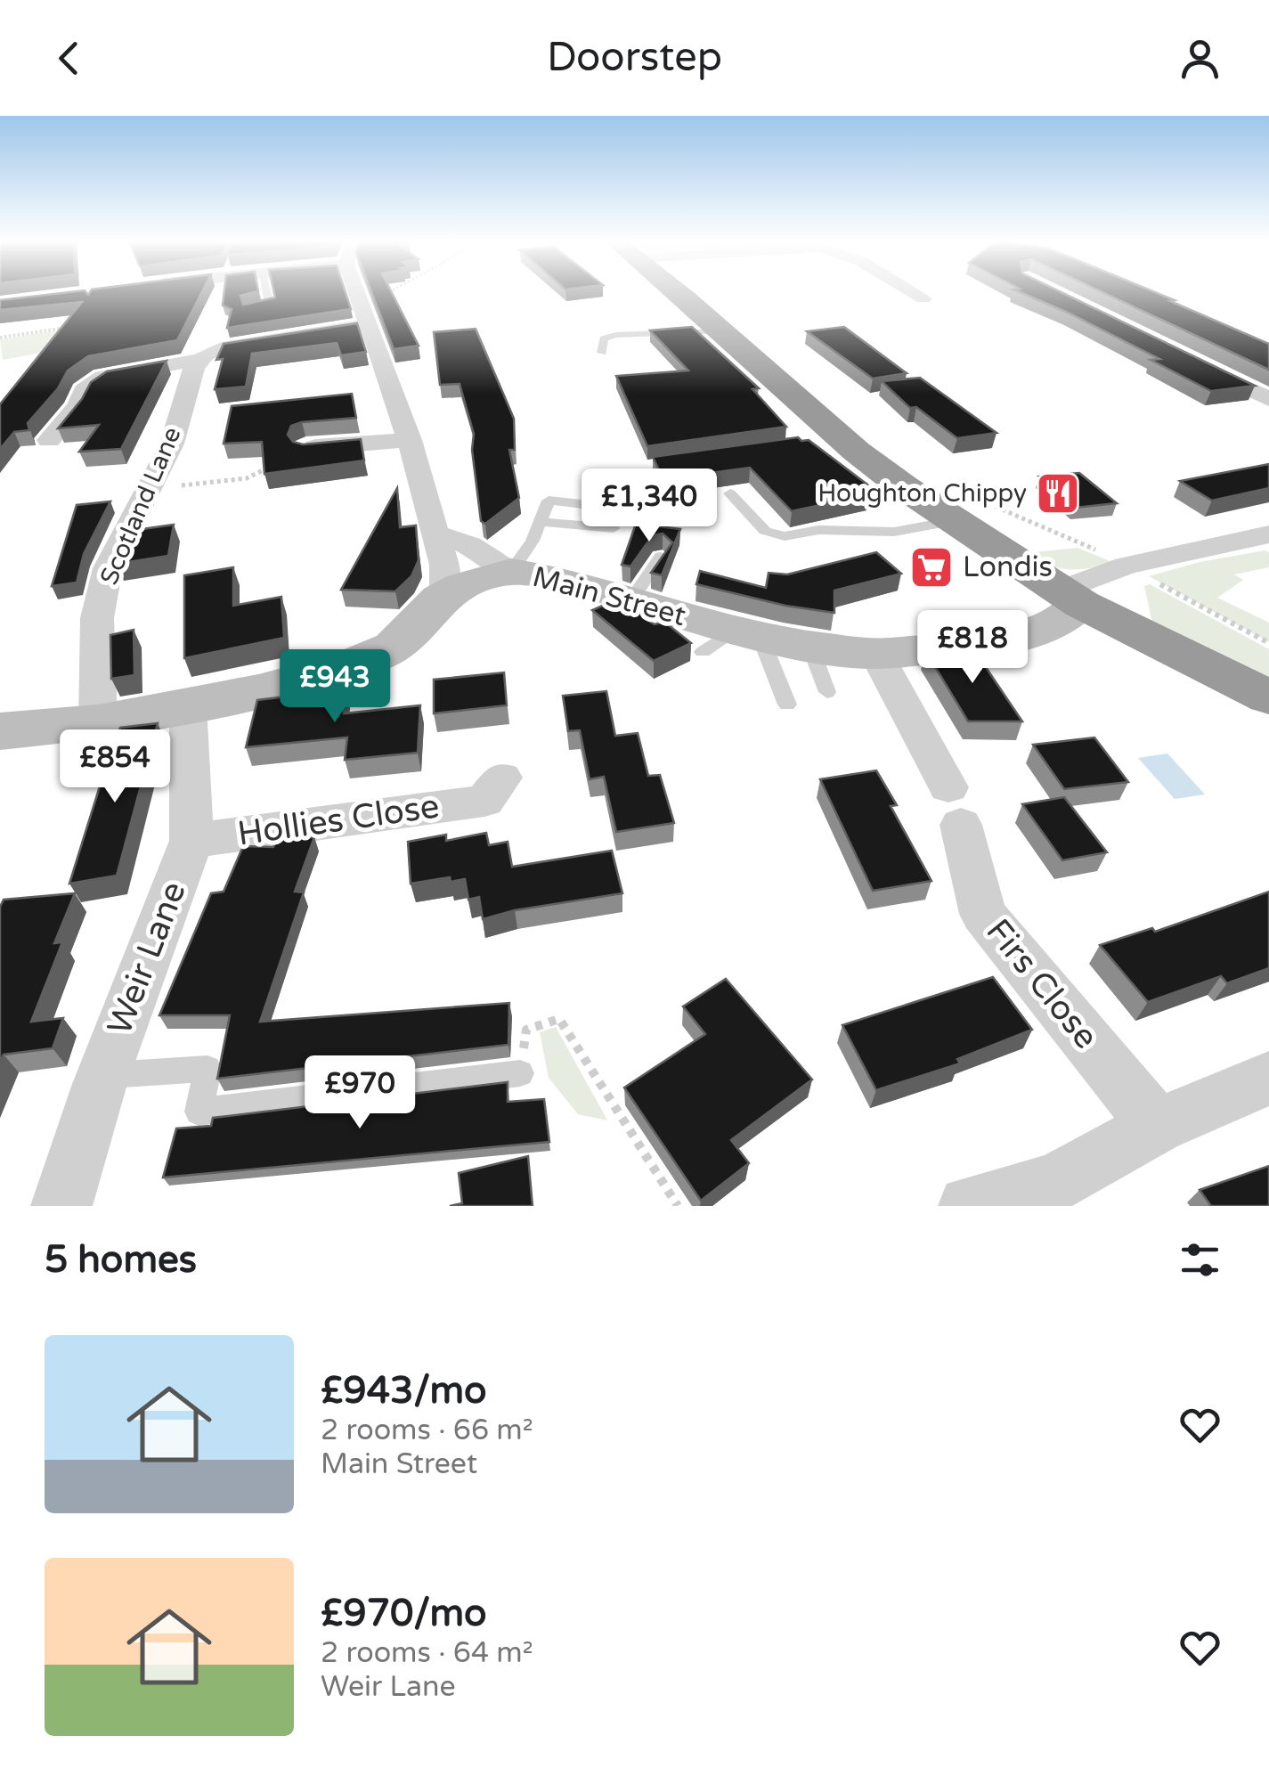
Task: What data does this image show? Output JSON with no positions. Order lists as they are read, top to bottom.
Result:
{
  "streets": {
    "street": [
      "Scotland Lane",
      "Main Street",
      "Hollies Close",
      "Weir Lane",
      "Firs Close"
    ]
  },
  "crossings": [
    ["Scotland Lane", "Main Street"],
    ["Main Street", "Weir Lane"],
    ["Main Street", "Firs Close"],
    ["Hollies Close", "Weir Lane"]
  ],
  "places": {
    "restaurant": ["Houghton Chippy"],
    "supermarket": ["Londis"]
  },
  "page": {
    "header": "Doorstep",
    "price": [
      "£1,340",
      "£818",
      "£943",
      "£854",
      "£970"
    ],
    "heading": "5 homes",
    "list": [
      {
        "name": "£943/mo",
        "note": "2 rooms · 66 m² · Main Street"
      },
      {
        "name": "£970/mo",
        "note": "2 rooms · 64 m² · Weir Lane"
      }
    ]
  }
}
